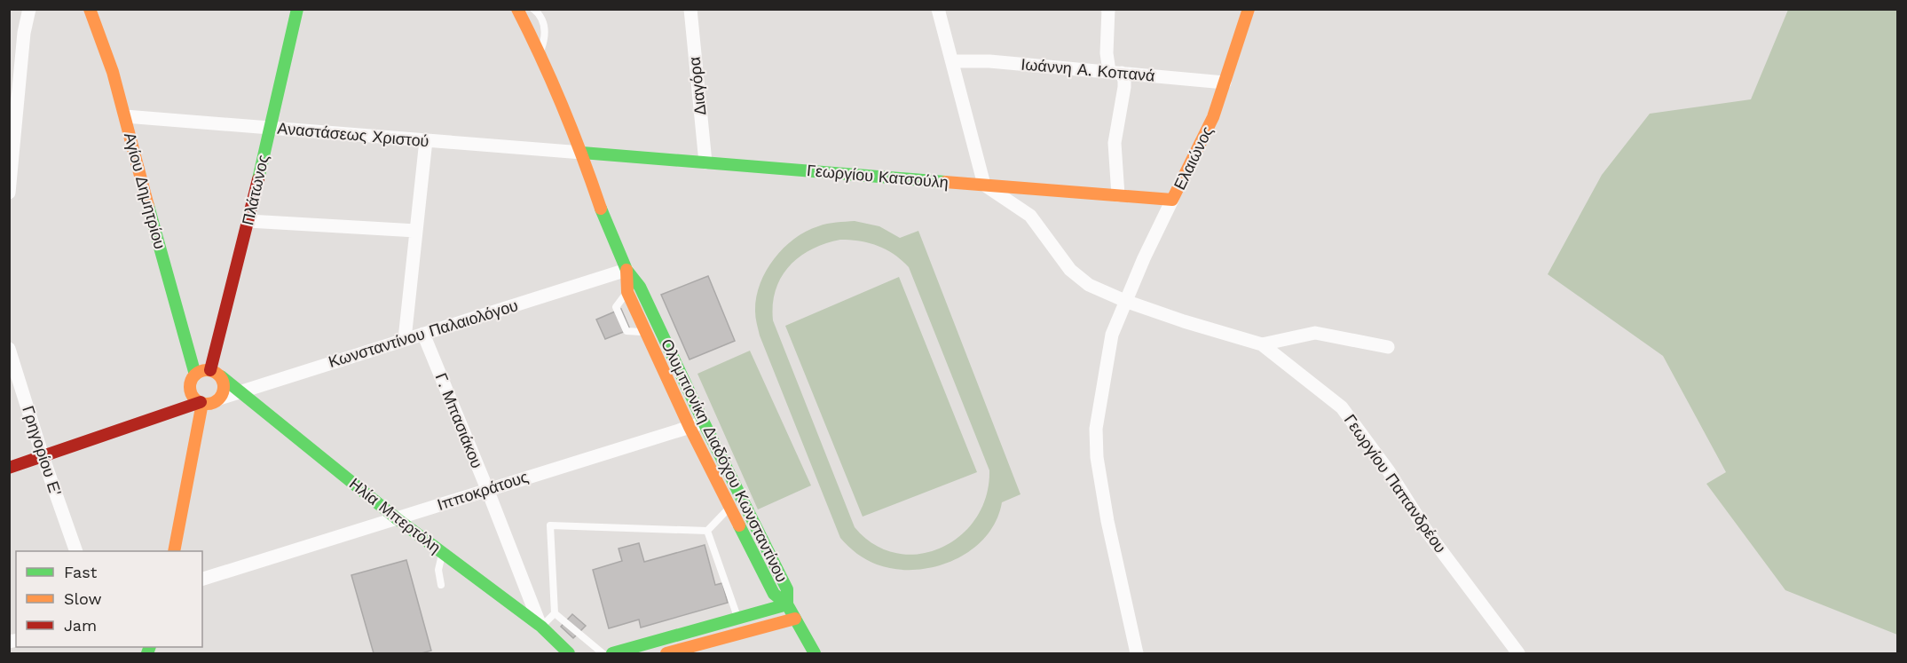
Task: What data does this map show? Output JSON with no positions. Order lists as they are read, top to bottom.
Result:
{
  "streets": {
    "street": [
      "Ιωάννη Α. Κοπανά",
      "Διαγόρα",
      "Αναστάσεως Χριστού",
      "Ελαιώνος",
      "Γεωργίου Κατσούλη",
      "Πλάτωνος",
      "Αγίου Δημητρίου",
      "Κωνσταντίνου Παλαιολόγου",
      "Γ. Μπασιάκου",
      "Γρηγορίου Ε'",
      "Ολυμπιονίκη Διαδόχου Κωνσταντίνου",
      "Γεωργίου Παπανδρέου",
      "Ιπποκράτους",
      "Ηλία Μπερτόλη"
    ]
  },
  "crossings": [
    ["Ιωάννη Α. Κοπανά", "Ελαιώνος"],
    ["Διαγόρα", "Γεωργίου Κατσούλη"],
    ["Αναστάσεως Χριστού", "Γεωργίου Κατσούλη"],
    ["Αναστάσεως Χριστού", "Πλάτωνος"],
    ["Αναστάσεως Χριστού", "Αγίου Δημητρίου"],
    ["Αναστάσεως Χριστού", "Ολυμπιονίκη Διαδόχου Κωνσταντίνου"],
    ["Ελαιώνος", "Γεωργίου Κατσούλη"],
    ["Ελαιώνος", "Γεωργίου Παπανδρέου"],
    ["Γεωργίου Κατσούλη", "Ολυμπιονίκη Διαδόχου Κωνσταντίνου"],
    ["Γεωργίου Κατσούλη", "Γεωργίου Παπανδρέου"],
    ["Πλάτωνος", "Αγίου Δημητρίου"],
    ["Πλάτωνος", "Κωνσταντίνου Παλαιολόγου"],
    ["Πλάτωνος", "Ηλία Μπερτόλη"],
    ["Αγίου Δημητρίου", "Κωνσταντίνου Παλαιολόγου"],
    ["Αγίου Δημητρίου", "Ηλία Μπερτόλη"],
    ["Κωνσταντίνου Παλαιολόγου", "Γ. Μπασιάκου"],
    ["Κωνσταντίνου Παλαιολόγου", "Ολυμπιονίκη Διαδόχου Κωνσταντίνου"],
    ["Κωνσταντίνου Παλαιολόγου", "Ηλία Μπερτόλη"],
    ["Γ. Μπασιάκου", "Ιπποκράτους"],
    ["Γ. Μπασιάκου", "Ηλία Μπερτόλη"],
    ["Ολυμπιονίκη Διαδόχου Κωνσταντίνου", "Ιπποκράτους"],
    ["Ιπποκράτους", "Ηλία Μπερτόλη"]
  ],
  "legend": ["Fast", "Slow", "Jam"]
}
